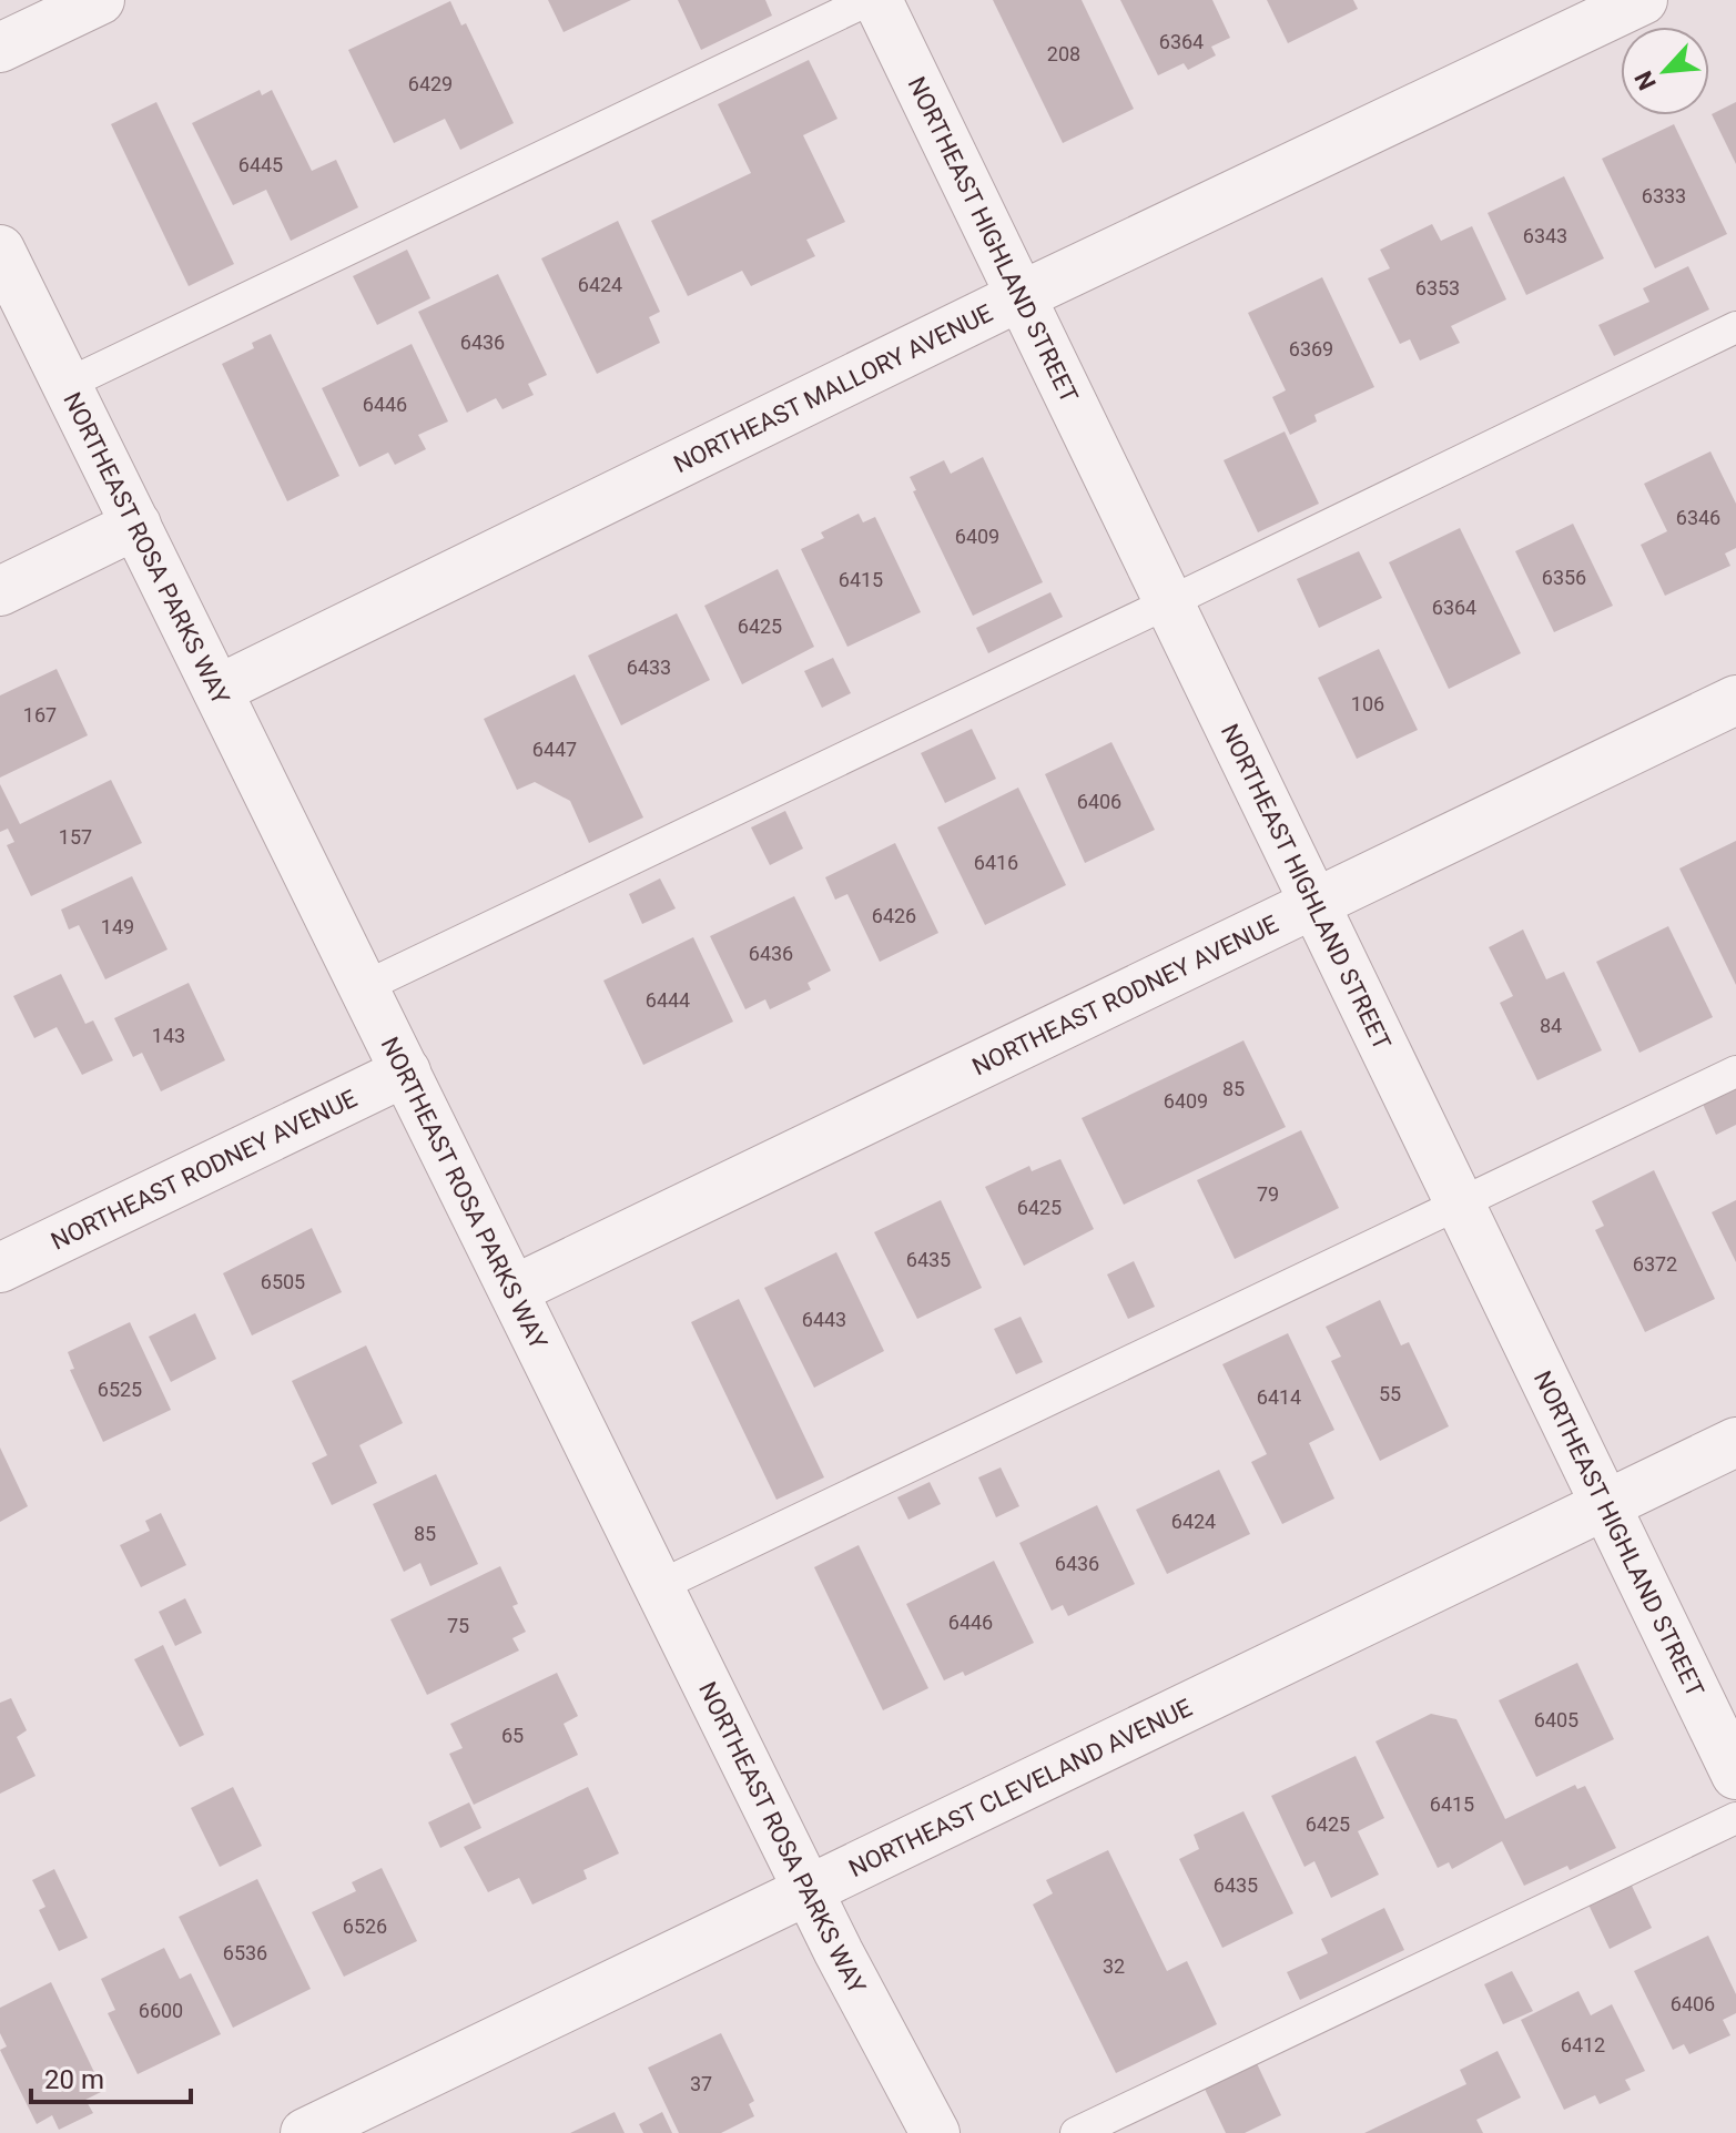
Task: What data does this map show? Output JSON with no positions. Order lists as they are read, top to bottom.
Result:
{
  "streets": {
    "street": [
      "NORTHEAST HIGHLAND STREET",
      "NORTHEAST MALLORY AVENUE",
      "NORTHEAST ROSA PARKS WAY",
      "NORTHEAST RODNEY AVENUE",
      "NORTHEAST CLEVELAND AVENUE"
    ]
  },
  "crossings": [
    ["NORTHEAST HIGHLAND STREET", "NORTHEAST MALLORY AVENUE"],
    ["NORTHEAST HIGHLAND STREET", "NORTHEAST RODNEY AVENUE"],
    ["NORTHEAST HIGHLAND STREET", "NORTHEAST CLEVELAND AVENUE"],
    ["NORTHEAST MALLORY AVENUE", "NORTHEAST ROSA PARKS WAY"],
    ["NORTHEAST ROSA PARKS WAY", "NORTHEAST RODNEY AVENUE"],
    ["NORTHEAST ROSA PARKS WAY", "NORTHEAST CLEVELAND AVENUE"]
  ],
  "house_numbers": [
    "6364",
    "208",
    "6429",
    "6445",
    "6333",
    "6343",
    "6424",
    "6353",
    "6436",
    "6369",
    "6446",
    "6346",
    "6409",
    "6356",
    "6415",
    "6364",
    "6425",
    "6433",
    "106",
    "167",
    "6447",
    "6406",
    "157",
    "6416",
    "6426",
    "149",
    "6436",
    "6444",
    "84",
    "143",
    "85",
    "6409",
    "79",
    "6425",
    "6435",
    "6372",
    "6505",
    "6443",
    "6525",
    "55",
    "6414",
    "6424",
    "85",
    "6436",
    "6446",
    "75",
    "6405",
    "65",
    "6415",
    "6425",
    "6435",
    "6526",
    "6536",
    "32",
    "6406",
    "6600",
    "6412",
    "37"
  ],
  "scale_bar": "20 m",
  "north": "bottom left"
}
